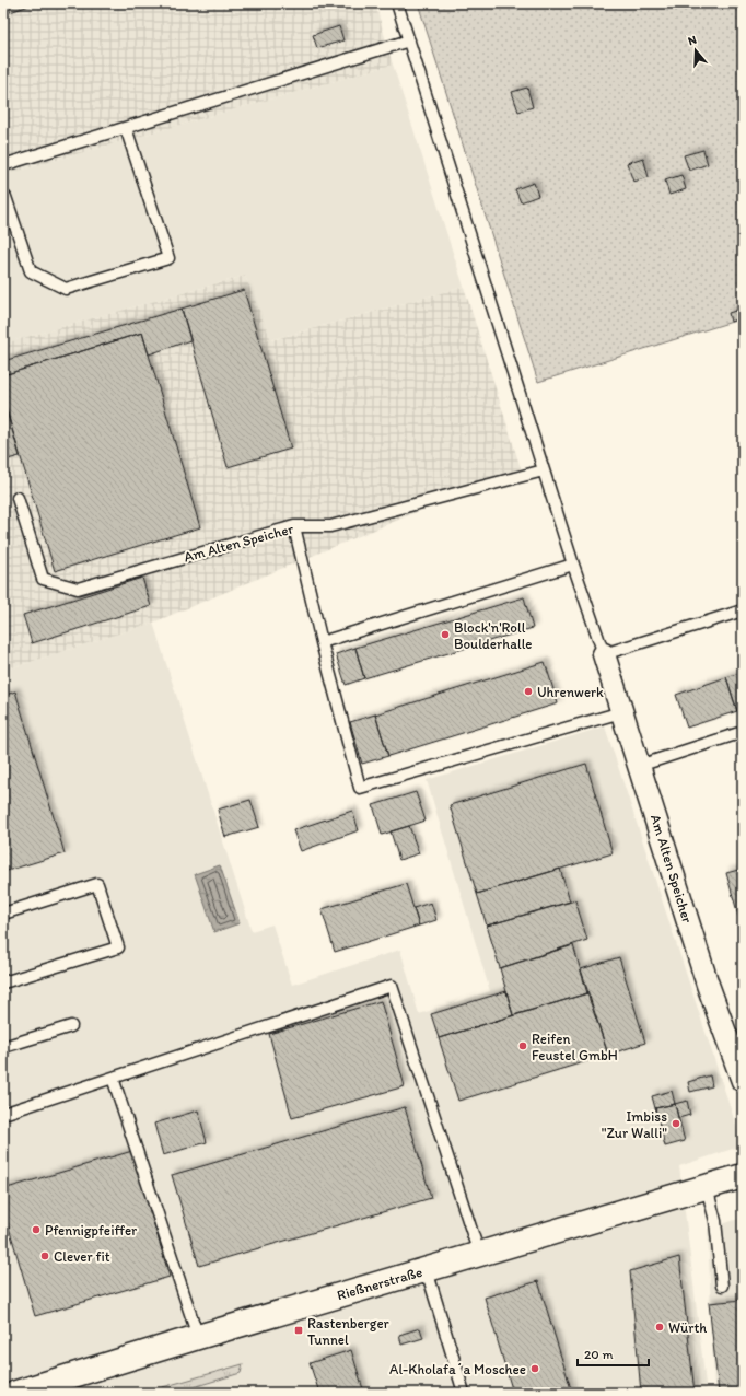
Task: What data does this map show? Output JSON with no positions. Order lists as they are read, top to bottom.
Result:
{
  "streets": {
    "street": ["Am Alten Speicher", "Rießnerstraße"]
  },
  "places": {
    "other": [
      "Block'n'Roll Boulderhalle",
      "Uhrenwerk",
      "Reifen Feustel GmbH",
      "Imbiss \"Zur Walli\"",
      "Pfennigpfeiffer",
      "Clever fit",
      "Würth",
      "Al-Kholafa´a Moschee"
    ],
    "transit": ["Rastenberger Tunnel"]
  },
  "scale_bar": "20 m",
  "north": "top"
}
